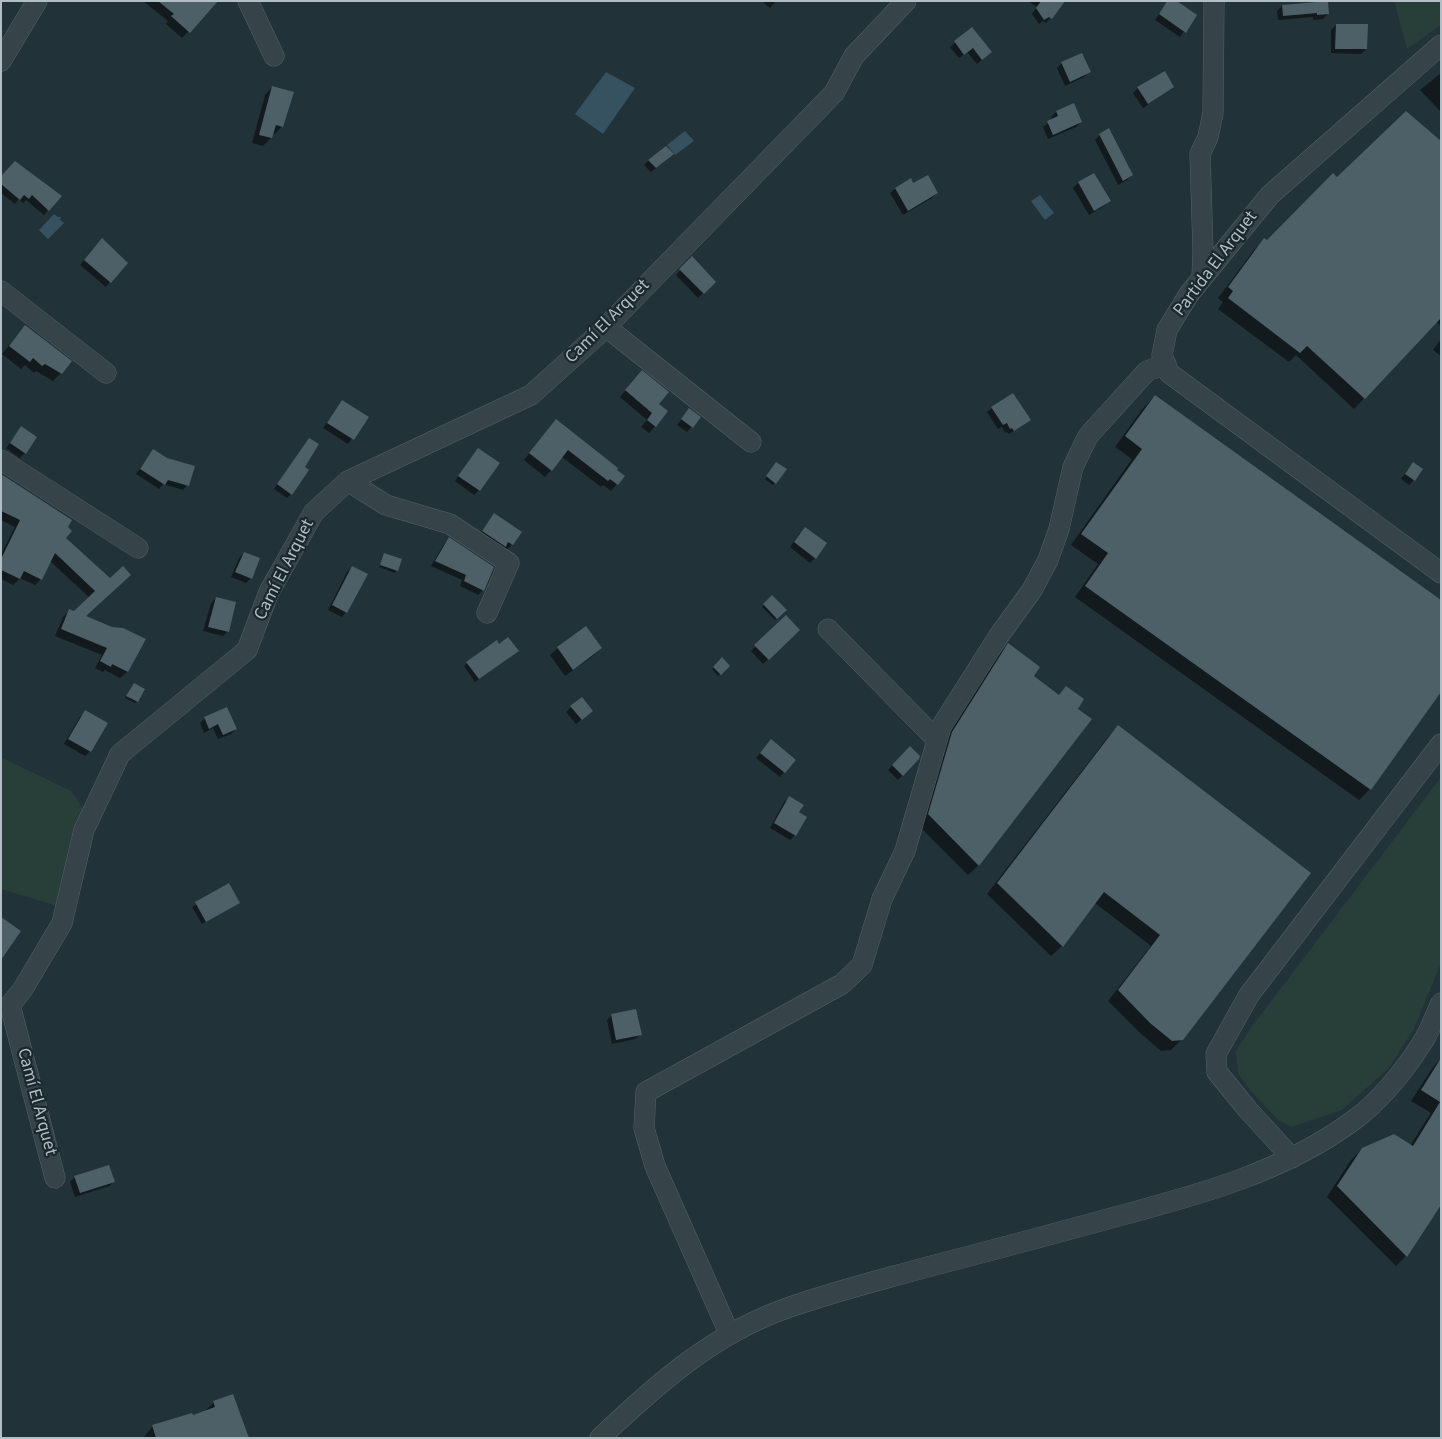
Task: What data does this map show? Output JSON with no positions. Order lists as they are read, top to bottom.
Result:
{
  "streets": {
    "street": ["Partida El Arquet", "Camí El Arquet"]
  }
}
